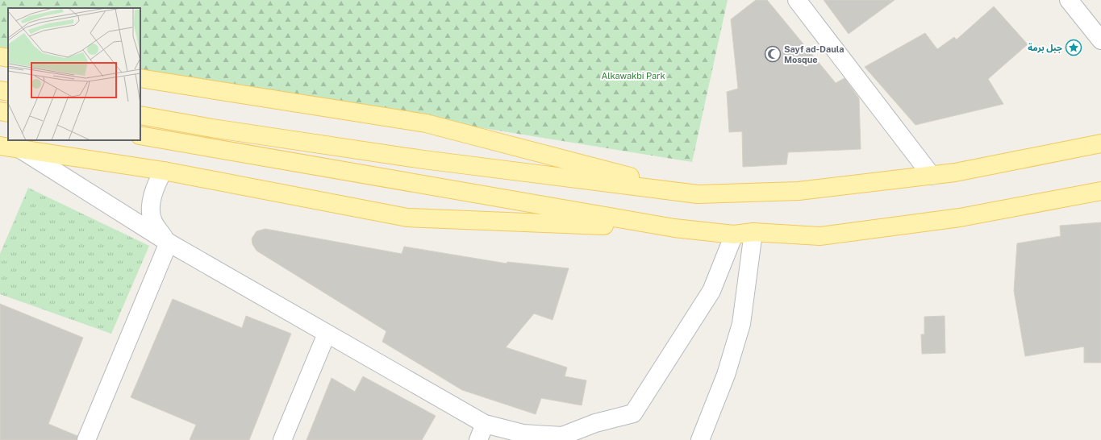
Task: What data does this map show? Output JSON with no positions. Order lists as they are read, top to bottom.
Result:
{
  "parks": ["Alkawakbi Park"],
  "places": {
    "place": ["جبل برمة"],
    "mosque": ["Sayf ad-Daula Mosque"]
  }
}
